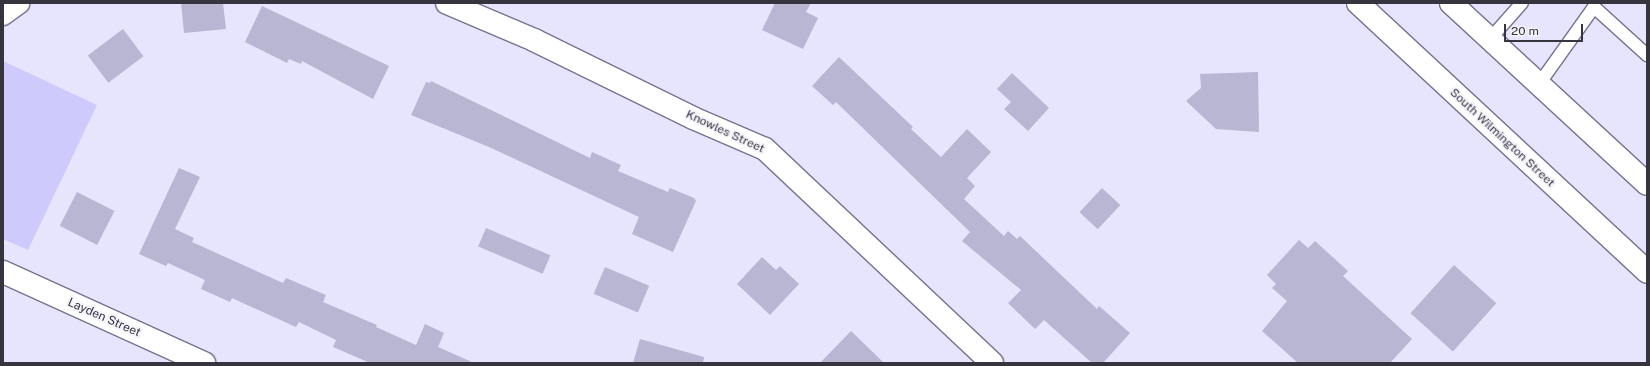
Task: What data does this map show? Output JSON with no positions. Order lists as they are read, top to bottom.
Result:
{
  "streets": {
    "street": ["Knowles Street", "South Wilmington Street", "Layden Street"]
  },
  "scale_bar": "20 m"
}
